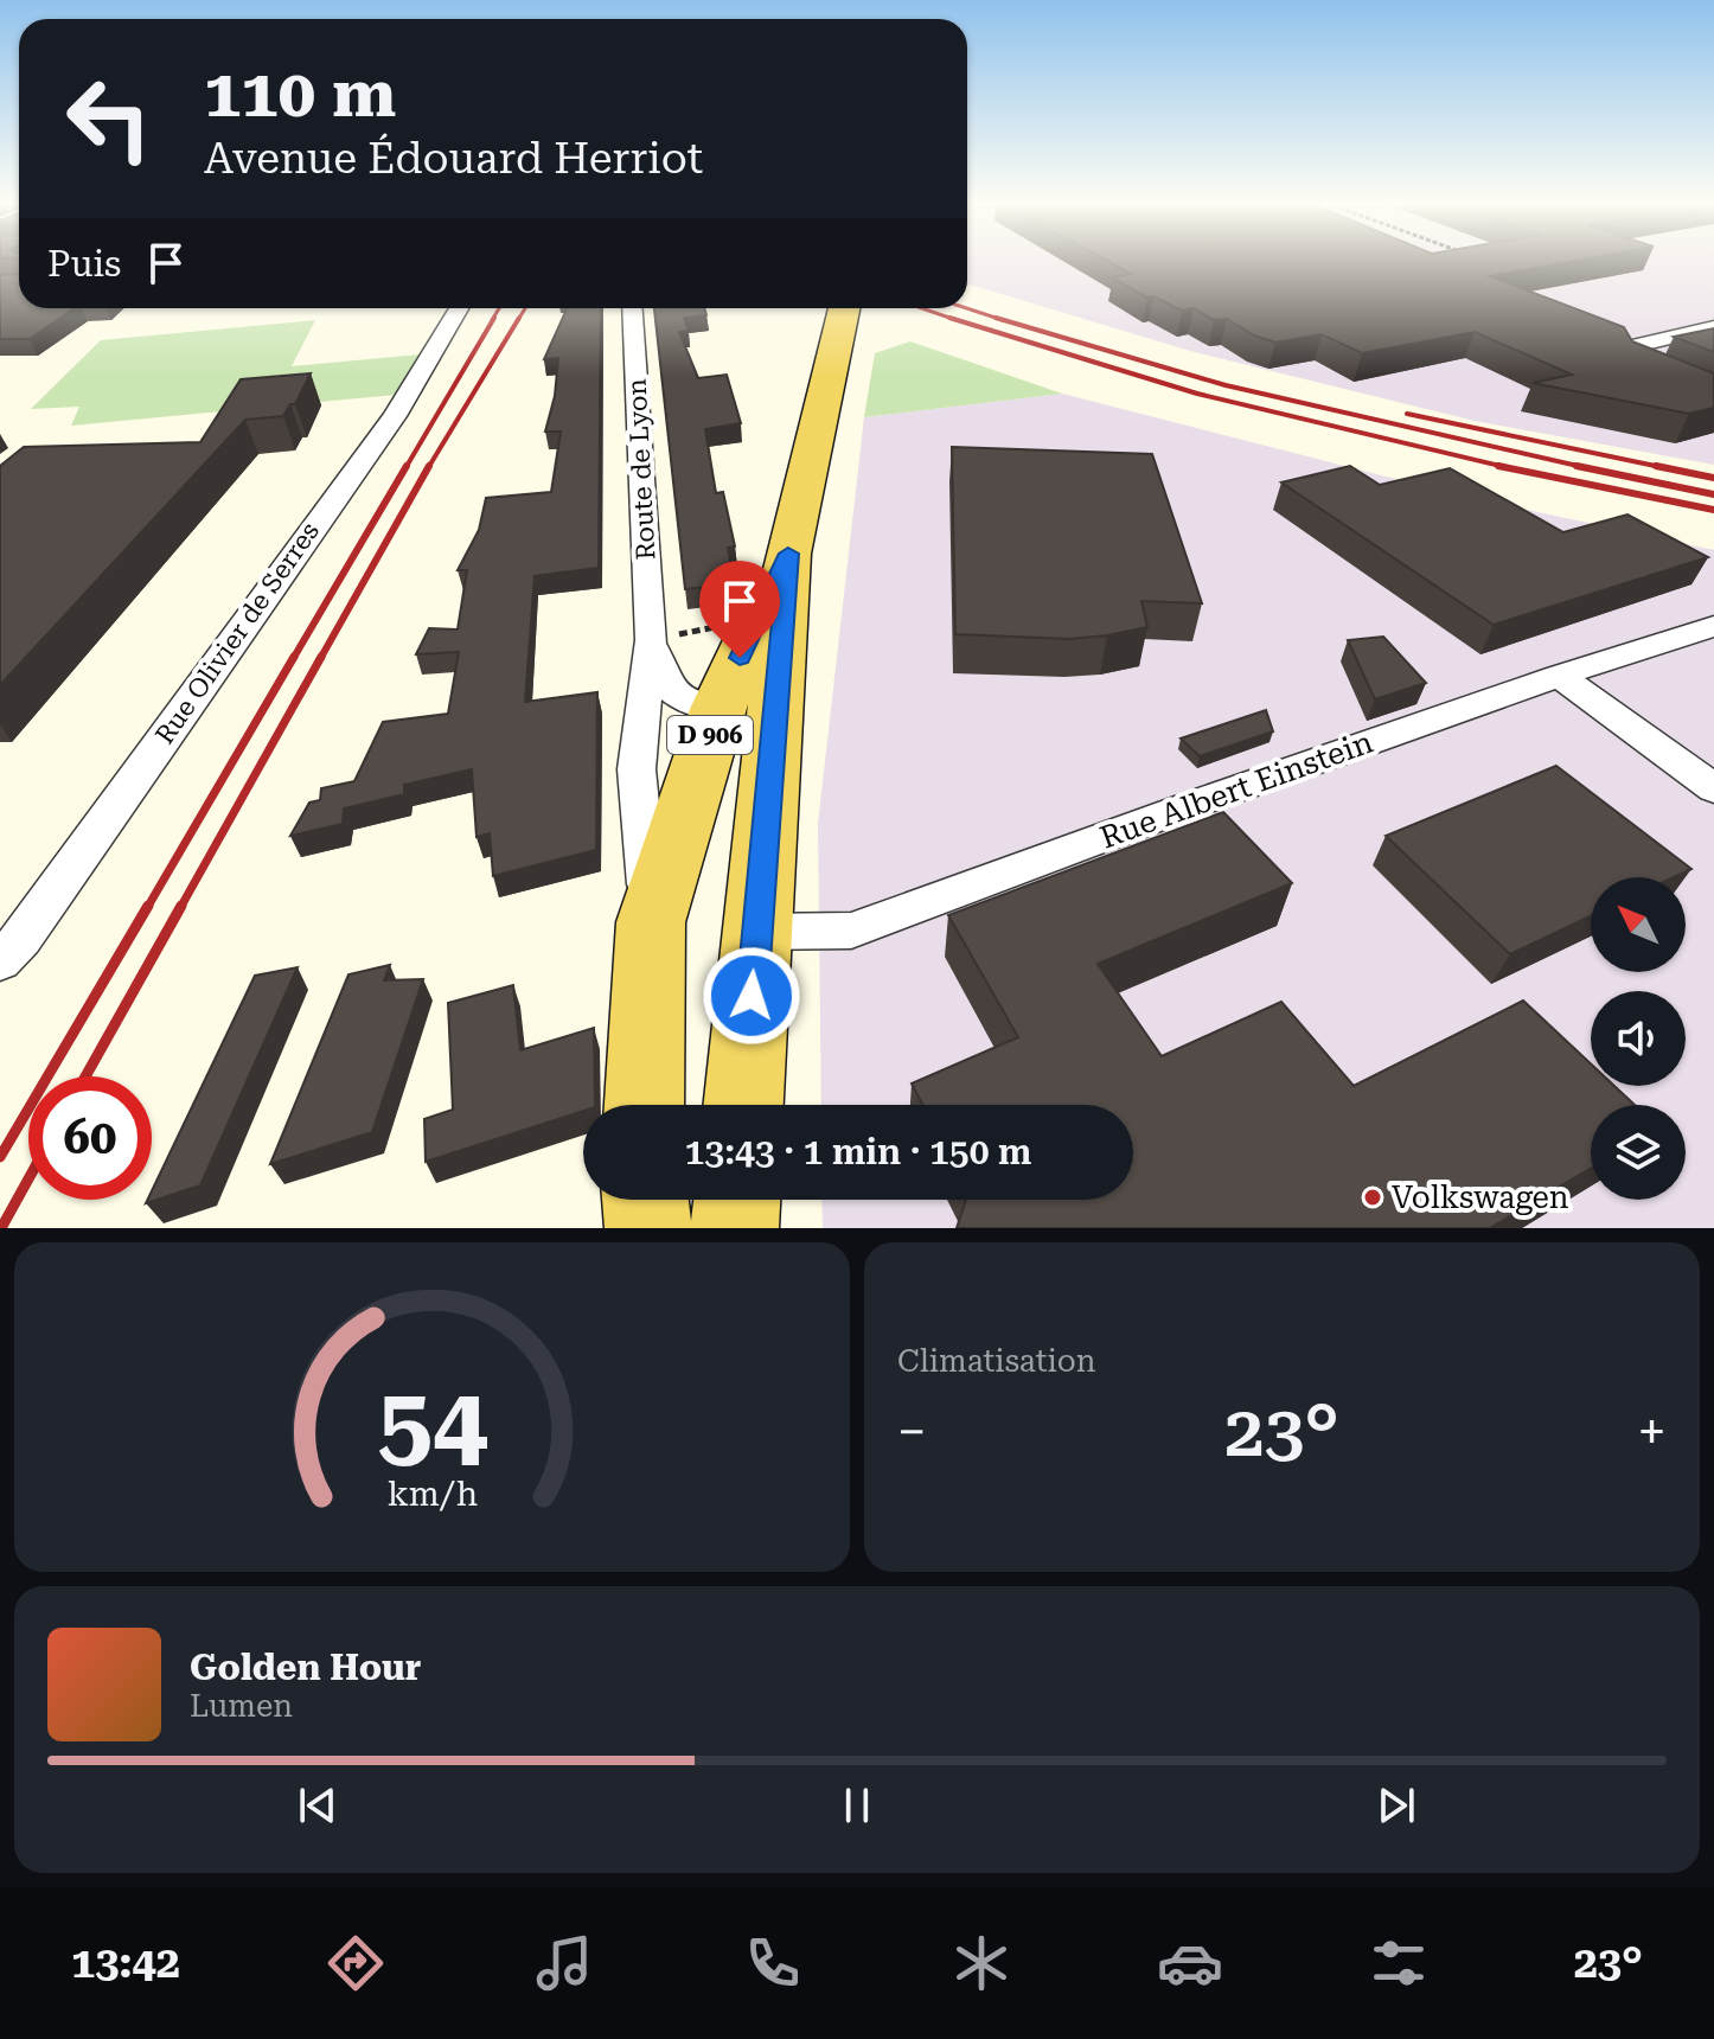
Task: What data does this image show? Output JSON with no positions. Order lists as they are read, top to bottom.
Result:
{
  "streets": {
    "main road": ["D 906"],
    "street": ["Route de Lyon", "Rue Olivier de Serres", "Rue Albert Einstein"]
  },
  "crossings": [
    ["Route de Lyon", "D 906"],
    ["D 906", "Rue Albert Einstein"]
  ],
  "places": ["Volkswagen"],
  "north": "top left",
  "page": {
    "turn": ["110 m", "Avenue Édouard Herriot"],
    "then": "Puis",
    "limit": "60",
    "trip": "13:43 · 1 min · 150 m",
    "tile": "Climatisation",
    "heat": ["−", "23°", "+"],
    "song": ["Golden Hour", "Lumen"],
    "tabs": ["13:42", "23°"],
    "gauge": ["54", "km/h"]
  }
}
